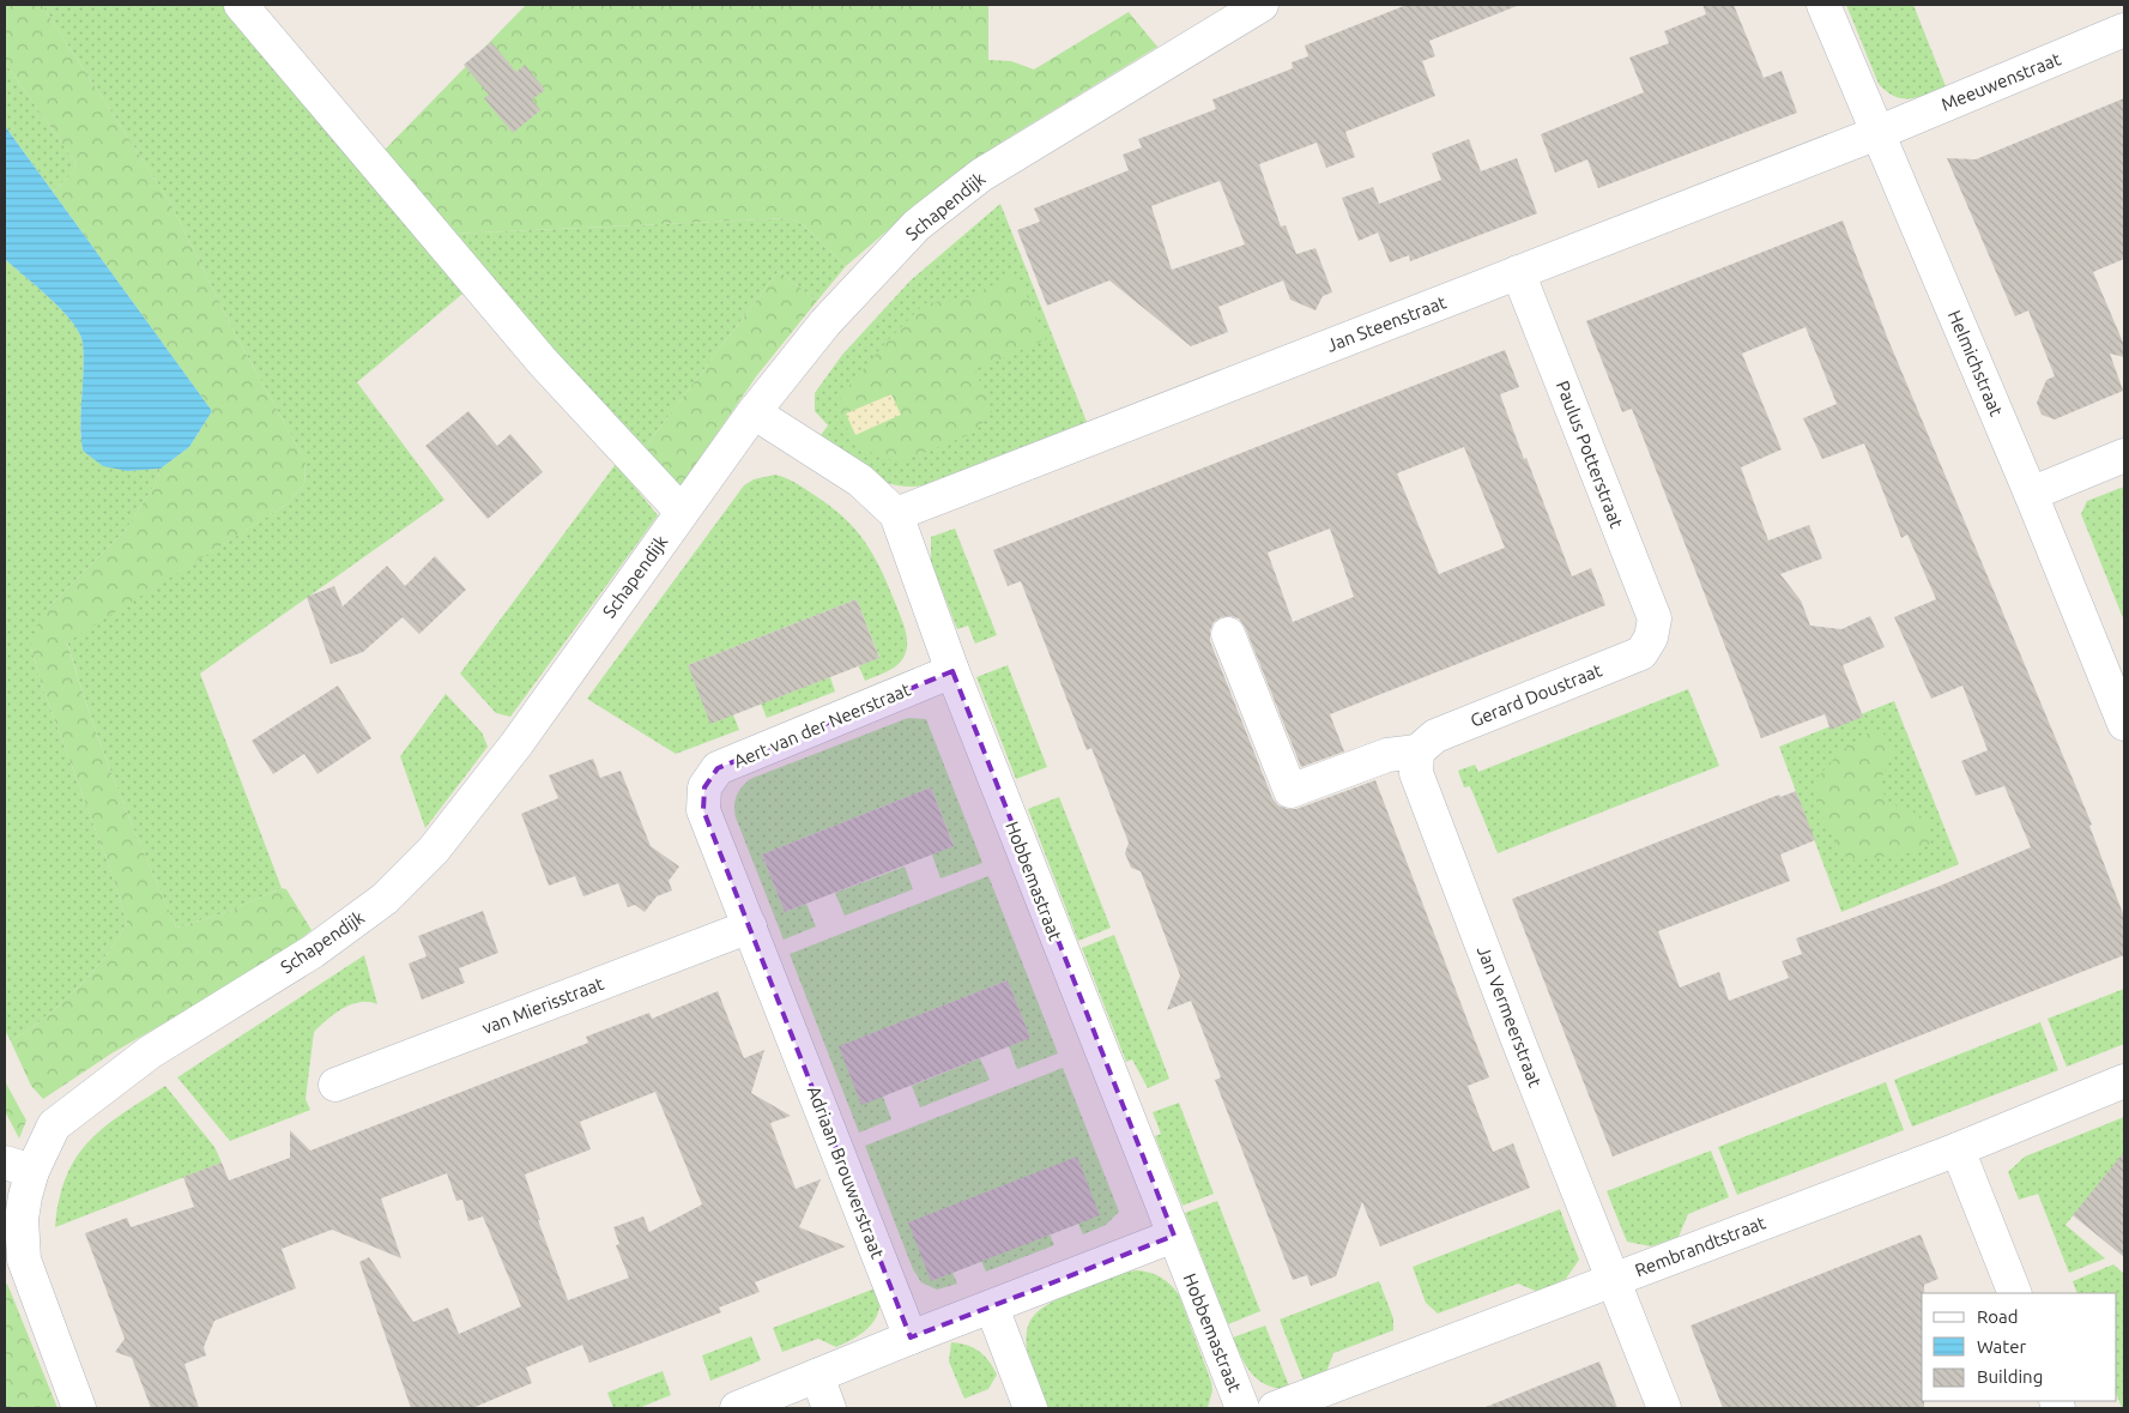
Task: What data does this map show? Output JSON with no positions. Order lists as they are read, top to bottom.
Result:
{
  "streets": {
    "street": [
      "Meeuwenstraat",
      "Schapendijk",
      "Jan Steenstraat",
      "Helmichstraat",
      "Paulus Potterstraat",
      "Gerard Doustraat",
      "Aert van der Neerstraat",
      "Hobbemastraat",
      "van Mierisstraat",
      "Jan Vermeerstraat",
      "Adriaan Brouwerstraat",
      "Rembrandtstraat"
    ]
  },
  "crossings": [
    ["Meeuwenstraat", "Jan Steenstraat"],
    ["Meeuwenstraat", "Helmichstraat"],
    ["Schapendijk", "Hobbemastraat"],
    ["Jan Steenstraat", "Helmichstraat"],
    ["Jan Steenstraat", "Paulus Potterstraat"],
    ["Jan Steenstraat", "Hobbemastraat"],
    ["Paulus Potterstraat", "Gerard Doustraat"],
    ["Gerard Doustraat", "Jan Vermeerstraat"],
    ["Aert van der Neerstraat", "Hobbemastraat"],
    ["Aert van der Neerstraat", "van Mierisstraat"],
    ["Aert van der Neerstraat", "Adriaan Brouwerstraat"],
    ["van Mierisstraat", "Adriaan Brouwerstraat"],
    ["Jan Vermeerstraat", "Rembrandtstraat"]
  ],
  "legend": ["Road", "Water", "Building"]
}
